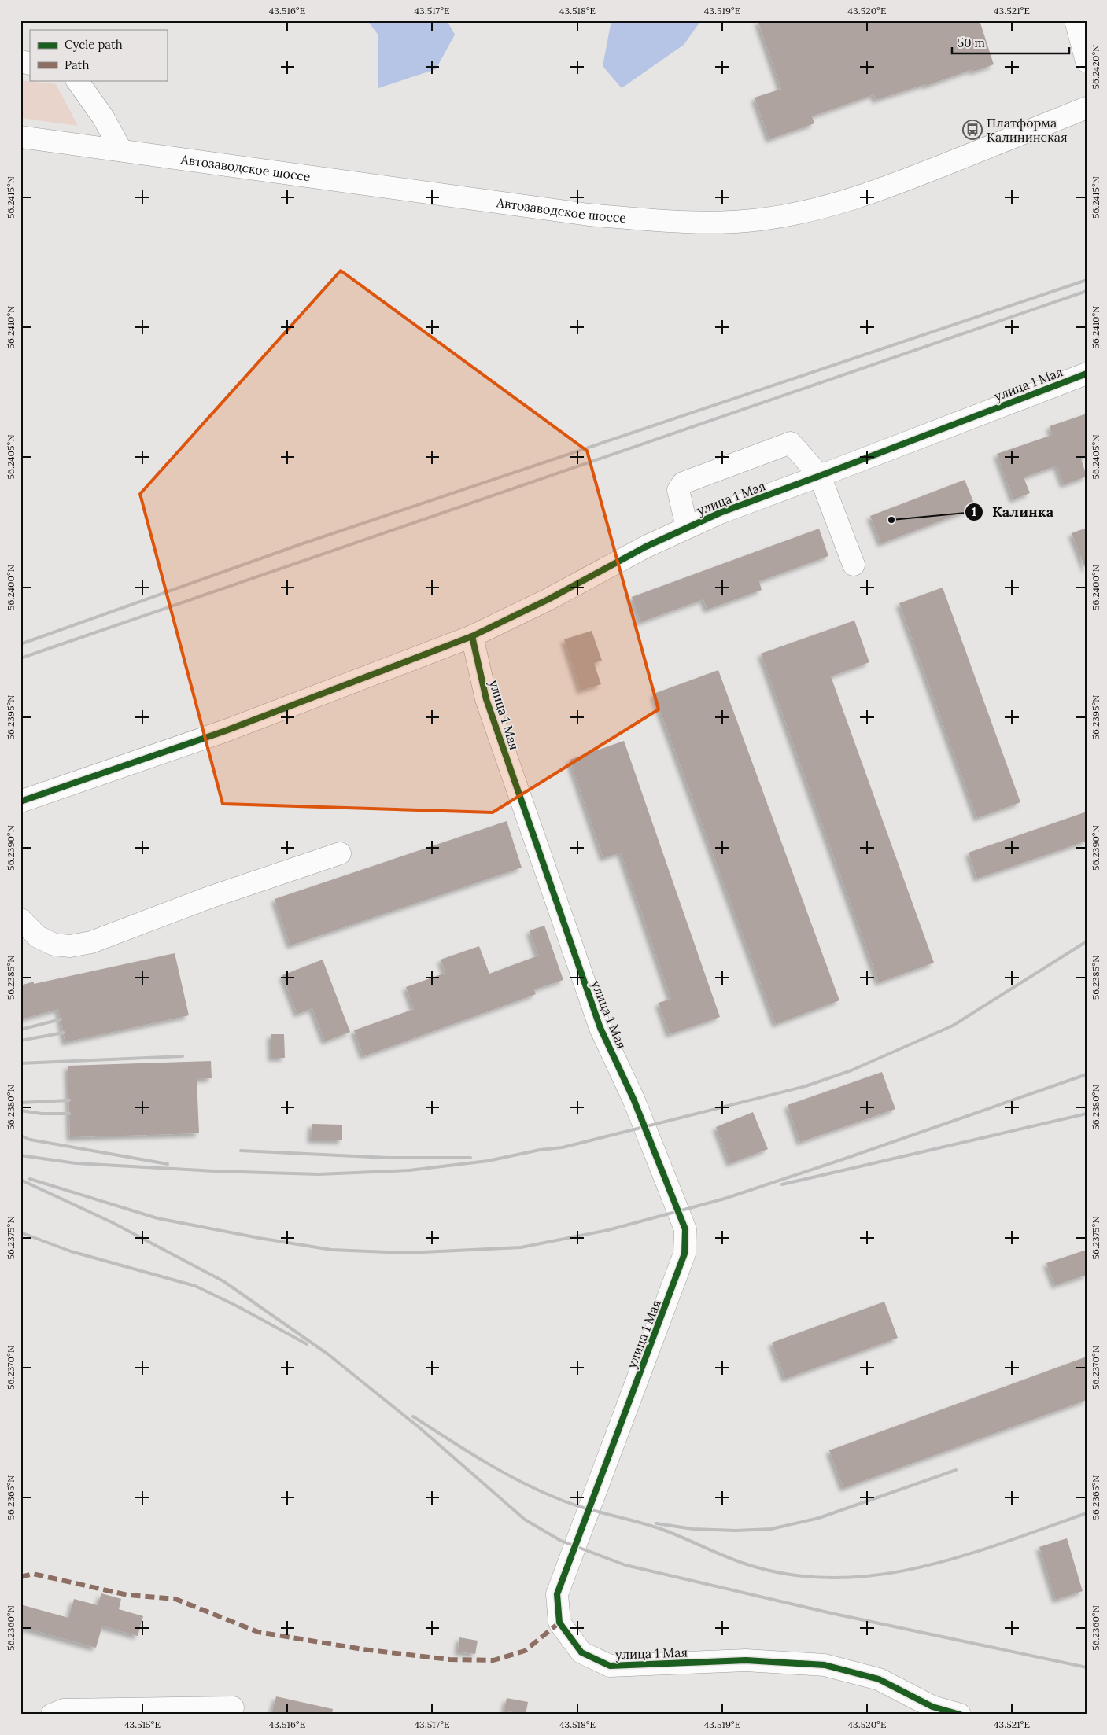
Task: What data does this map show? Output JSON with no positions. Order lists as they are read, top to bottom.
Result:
{
  "streets": {
    "street": ["Автозаводское шоссе", "улица 1 Мая"]
  },
  "places": {
    "bus stop": ["Платформа Калининская"],
    "other": ["Калинка"]
  },
  "legend": ["Cycle path", "Path"],
  "scale_bar": "50 m",
  "coordinates": [
    "43.516°E",
    "43.517°E",
    "43.518°E",
    "43.519°E",
    "43.520°E",
    "43.521°E",
    "56.2420°N",
    "56.2415°N",
    "56.2410°N",
    "56.2405°N",
    "56.2400°N",
    "56.2395°N",
    "56.2390°N",
    "56.2385°N",
    "56.2380°N",
    "56.2375°N",
    "56.2370°N",
    "56.2365°N",
    "56.2360°N",
    "43.515°E"
  ]
}
